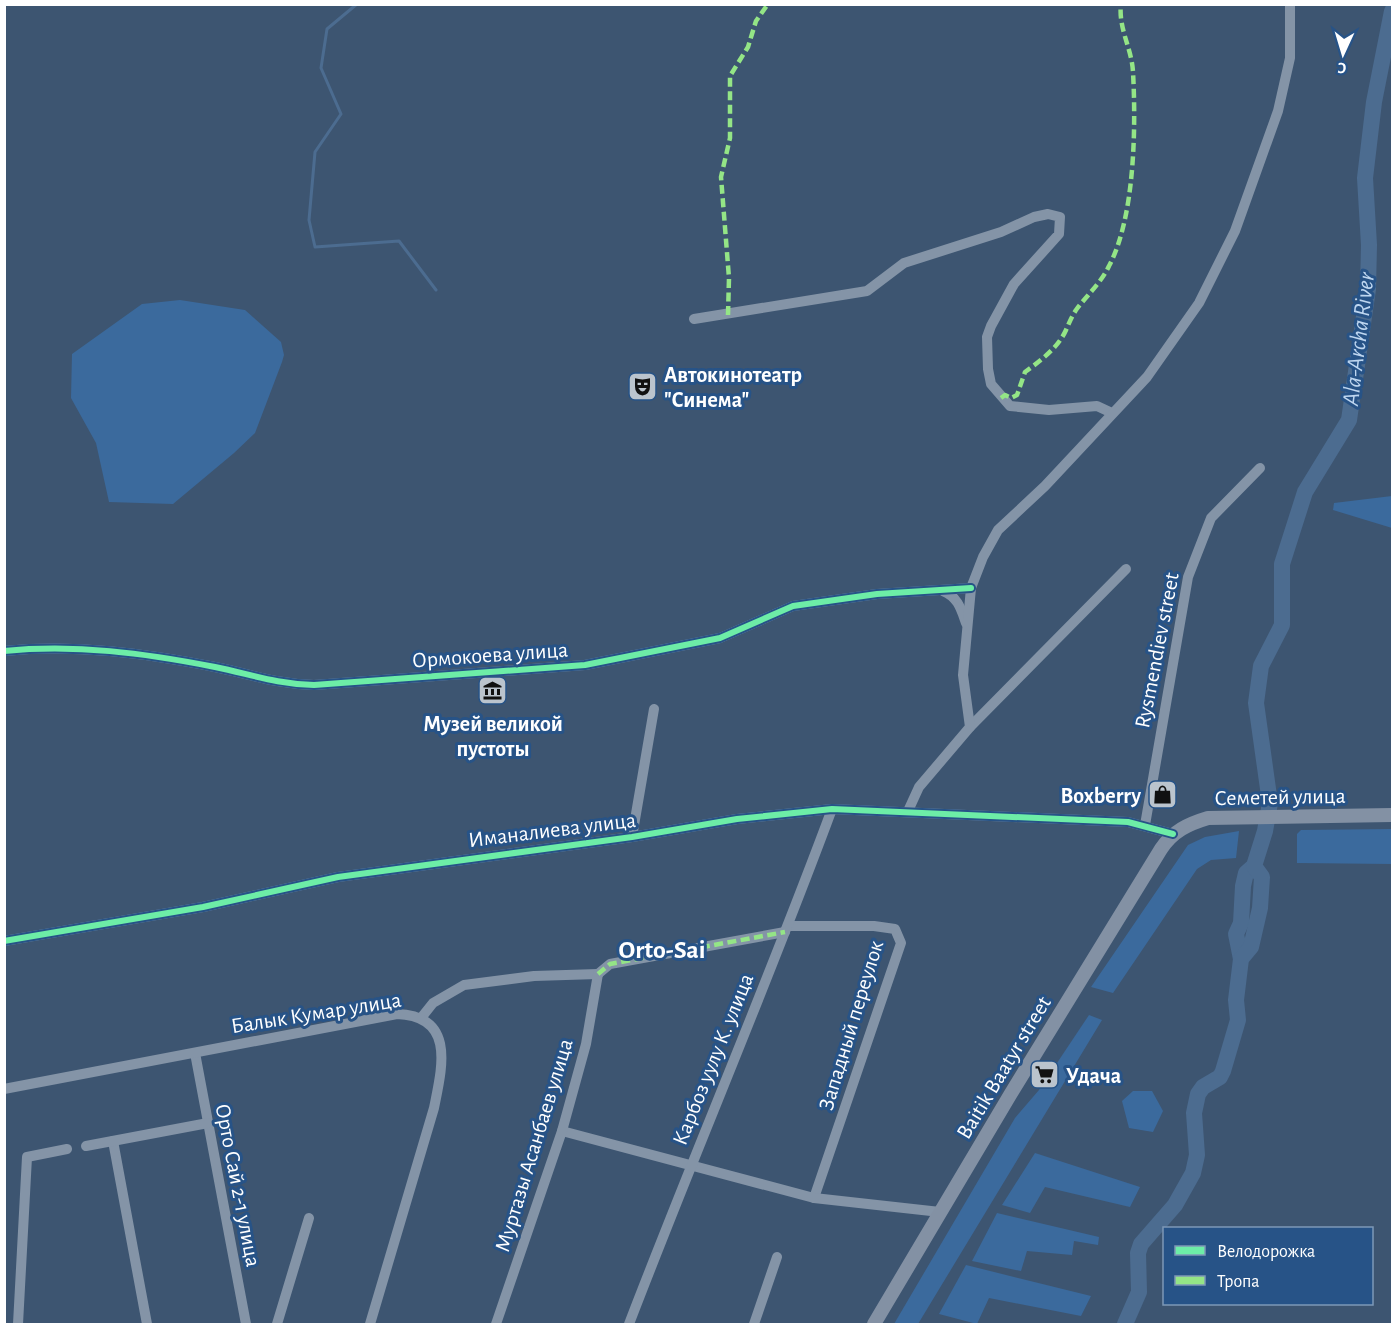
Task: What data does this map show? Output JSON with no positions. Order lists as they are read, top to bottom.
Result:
{
  "streets": {
    "main road": ["Семетей улица", "Baitik Baatyr street"],
    "street": [
      "Rysmendiev street",
      "Ормокоева улица",
      "Иманалиева улица",
      "Балык Кумар улица",
      "Западный переулок",
      "Карбоз уулу К. улица",
      "Муртазы Асанбаев улица",
      "Орто Сай 2-1 улица"
    ]
  },
  "crossings": [
    ["Rysmendiev street", "Иманалиева улица"],
    ["Семетей улица", "Иманалиева улица"],
    ["Семетей улица", "Baitik Baatyr street"],
    ["Иманалиева улица", "Карбоз уулу К. улица"],
    ["Иманалиева улица", "Baitik Baatyr street"],
    ["Балык Кумар улица", "Орто Сай 2-1 улица"],
    ["Западный переулок", "Карбоз уулу К. улица"]
  ],
  "districts": ["Orto-Sai"],
  "water": ["Ala-Archa River"],
  "places": {
    "theatre": ["Автокинотеатр \"Синема\""],
    "museum": ["Музей великой пустоты"],
    "shop": ["Boxberry"],
    "supermarket": ["Удача"]
  },
  "legend": ["Велодорожка", "Тропа"],
  "north": "bottom"
}
